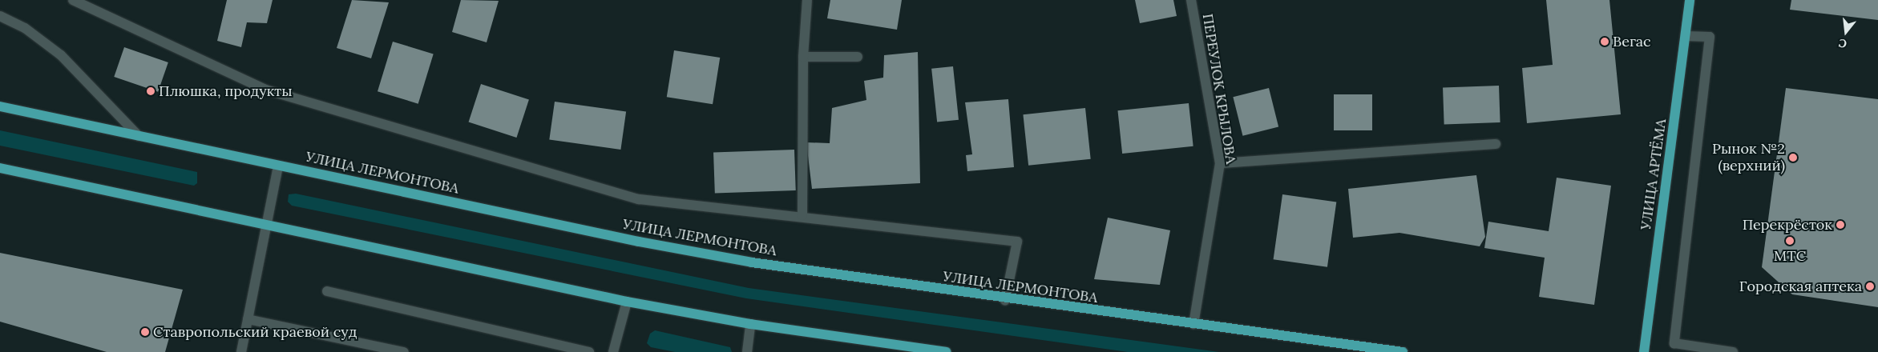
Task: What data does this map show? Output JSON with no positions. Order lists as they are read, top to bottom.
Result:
{
  "streets": {
    "main road": ["УЛИЦА ЛЕРМОНТОВА", "УЛИЦА АРТЁМА"],
    "street": ["ПЕРЕУЛОК КРЫЛОВА"]
  },
  "crossings": [
    ["ПЕРЕУЛОК КРЫЛОВА", "УЛИЦА ЛЕРМОНТОВА"]
  ],
  "places": [
    "Вегас",
    "Плюшка, продукты",
    "Рынок №2 (верхний)",
    "Перекрёсток",
    "МТС",
    "Городская аптека",
    "Ставропольский краевой суд"
  ],
  "north": "bottom"
}
